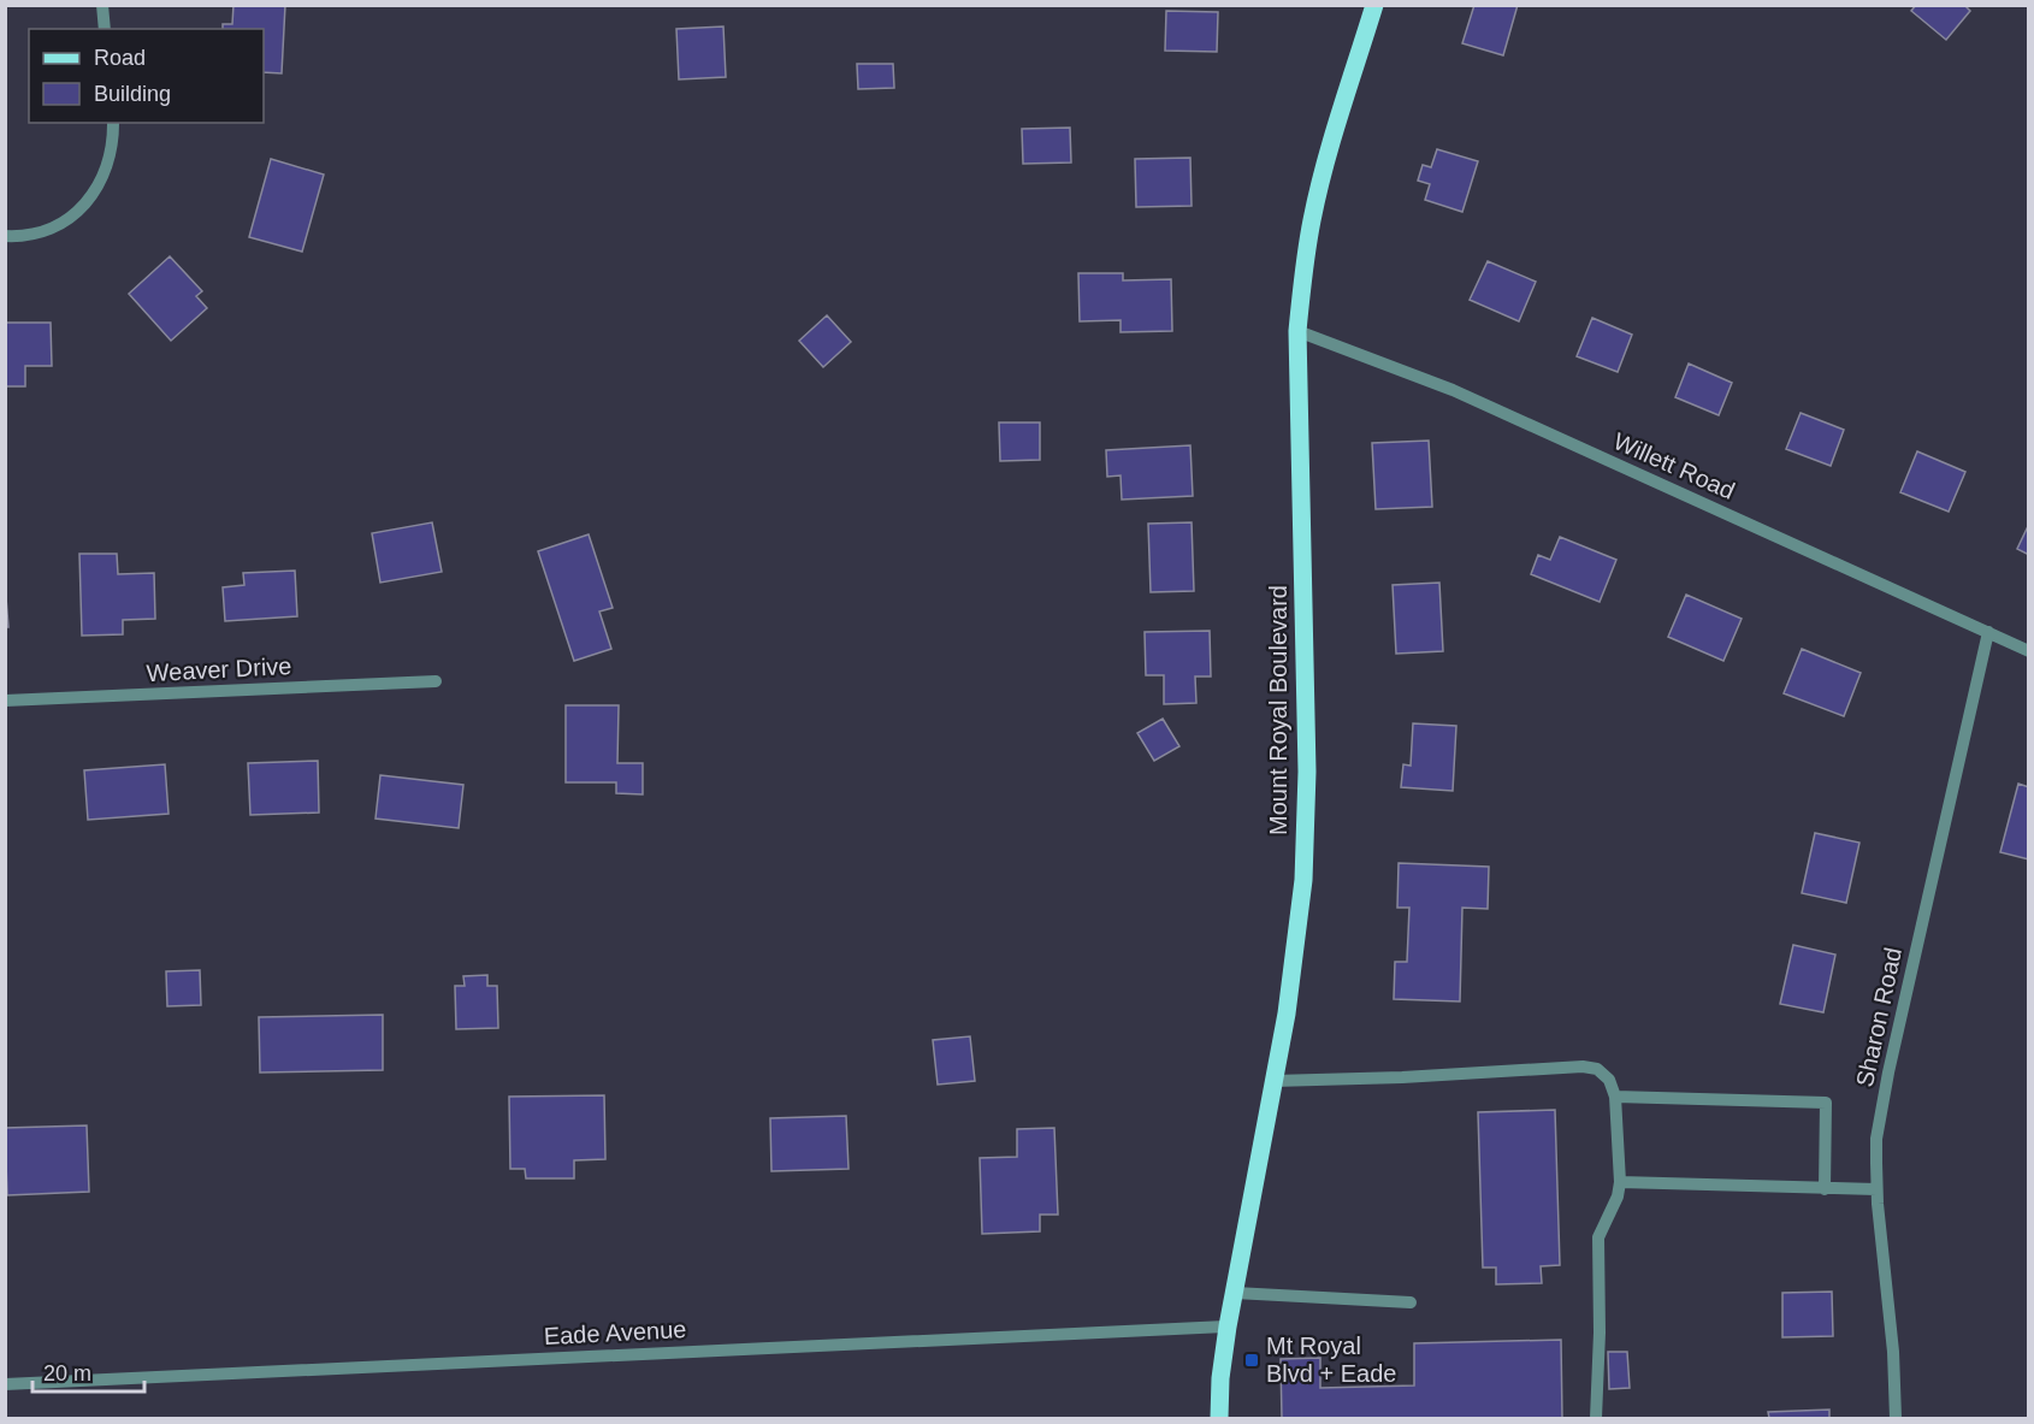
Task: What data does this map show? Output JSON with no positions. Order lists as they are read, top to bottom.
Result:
{
  "streets": {
    "main road": ["Mount Royal Boulevard"],
    "street": [
      "Willett Road",
      "Weaver Drive",
      "Sharon Road",
      "Eade Avenue"
    ]
  },
  "crossings": [
    ["Willett Road", "Mount Royal Boulevard"],
    ["Willett Road", "Sharon Road"],
    ["Mount Royal Boulevard", "Eade Avenue"]
  ],
  "places": {
    "transit": ["Mt Royal Blvd + Eade"]
  },
  "legend": ["Road", "Building"],
  "scale_bar": "20 m"
}
